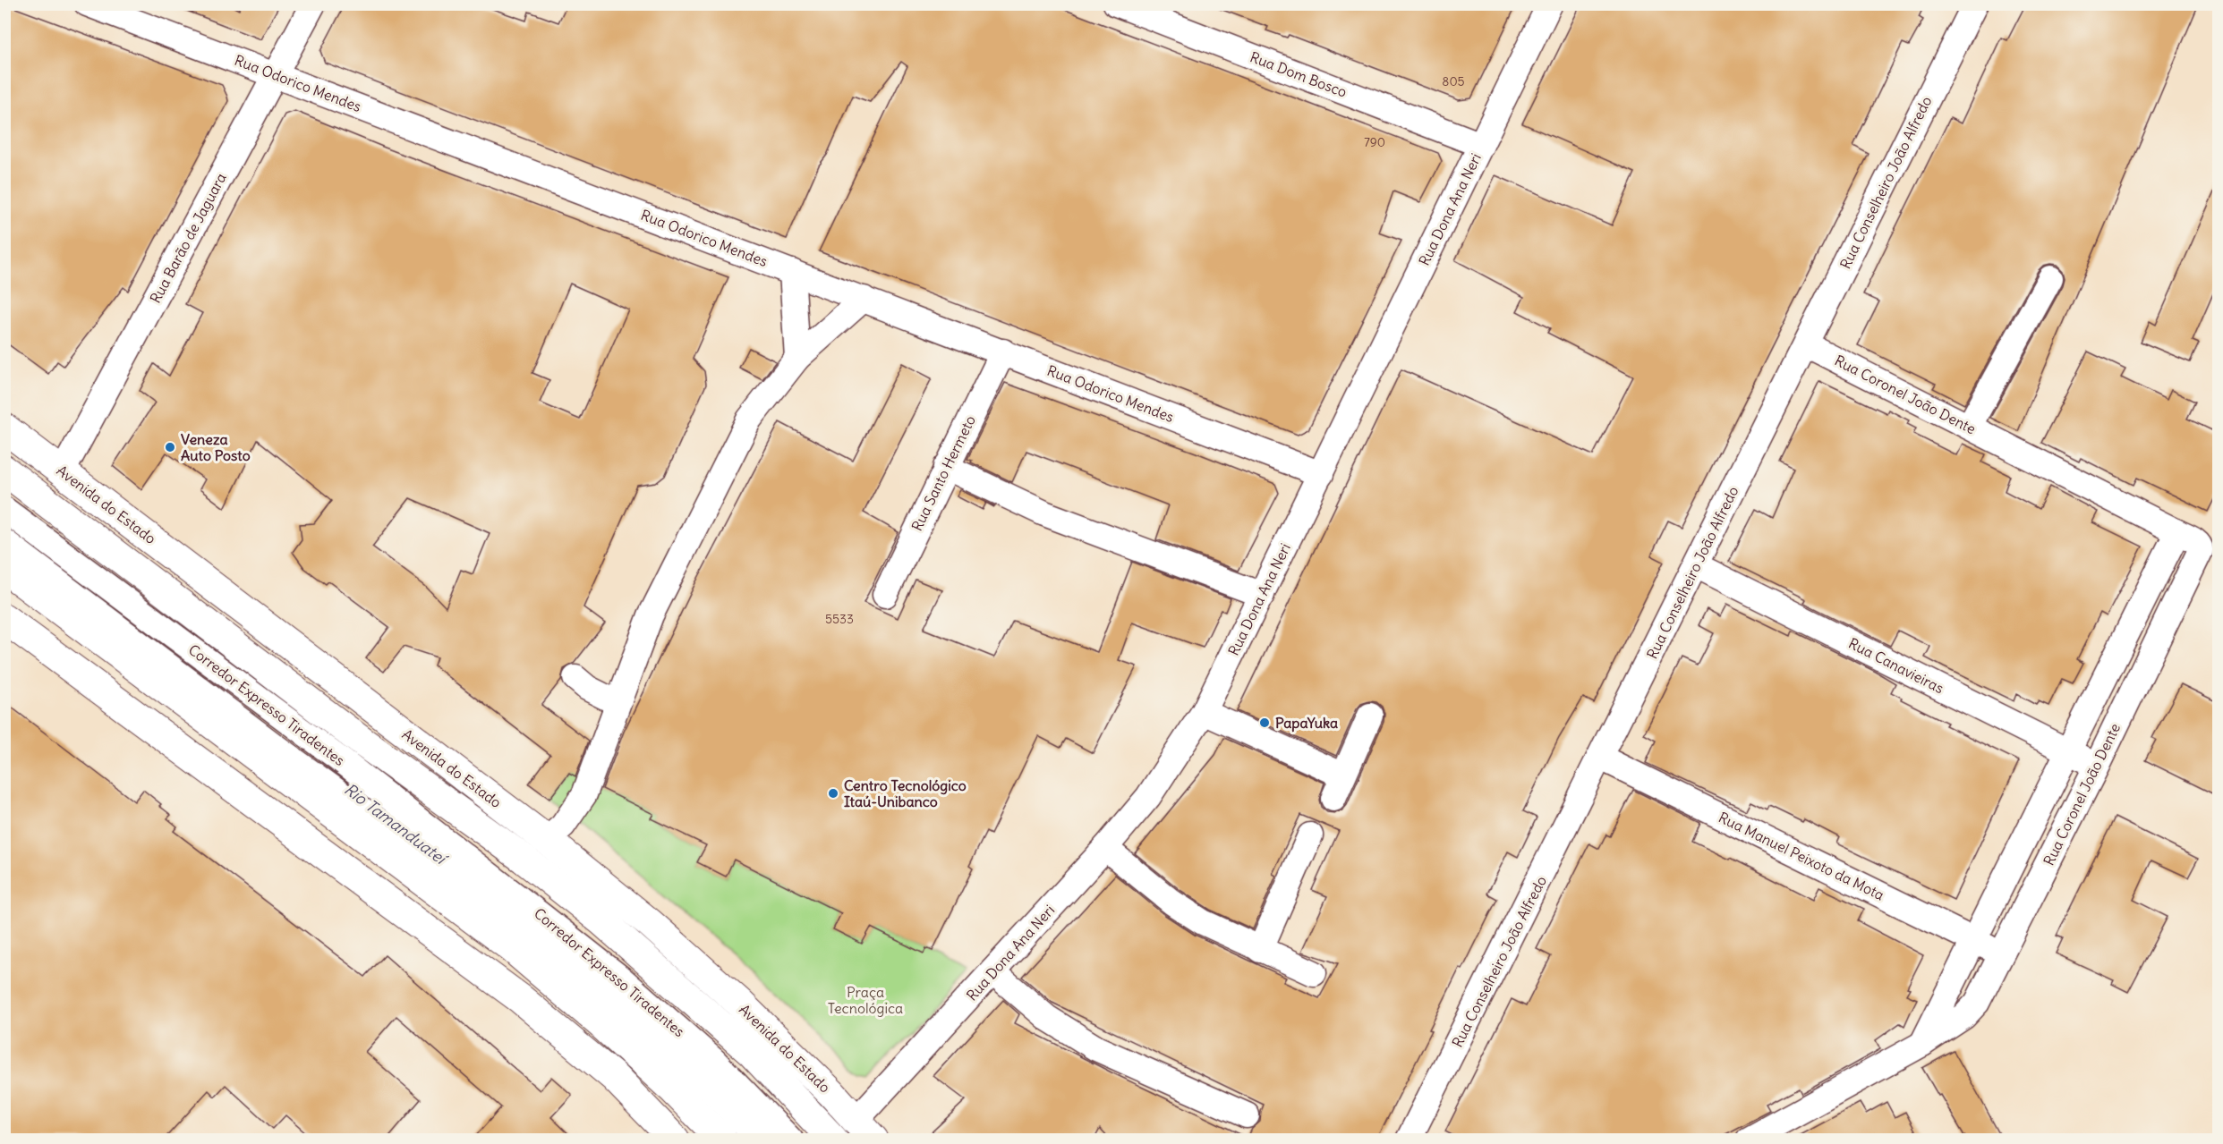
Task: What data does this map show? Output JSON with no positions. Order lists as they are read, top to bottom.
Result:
{
  "streets": {
    "main road": ["Avenida do Estado"],
    "street": [
      "Rua Dom Bosco",
      "Rua Odorico Mendes",
      "Rua Conselheiro João Alfredo",
      "Rua Dona Ana Neri",
      "Rua Barão de Jaguara",
      "Rua Coronel João Dente",
      "Rua Santo Hermeto",
      "Rua Canavieiras",
      "Corredor Expresso Tiradentes",
      "Rua Manuel Peixoto da Mota"
    ]
  },
  "crossings": [
    ["Rua Dom Bosco", "Rua Dona Ana Neri"],
    ["Rua Odorico Mendes", "Rua Dona Ana Neri"],
    ["Rua Odorico Mendes", "Rua Barão de Jaguara"],
    ["Rua Odorico Mendes", "Rua Santo Hermeto"],
    ["Rua Conselheiro João Alfredo", "Rua Coronel João Dente"],
    ["Rua Conselheiro João Alfredo", "Rua Canavieiras"],
    ["Rua Conselheiro João Alfredo", "Rua Manuel Peixoto da Mota"],
    ["Rua Dona Ana Neri", "Avenida do Estado"],
    ["Rua Barão de Jaguara", "Avenida do Estado"],
    ["Rua Coronel João Dente", "Rua Canavieiras"],
    ["Rua Coronel João Dente", "Rua Manuel Peixoto da Mota"]
  ],
  "water": ["Rio Tamanduateí"],
  "parks": ["Praça Tecnológica"],
  "places": ["Veneza Auto Posto", "PapaYuka", "Centro Tecnológico Itaú-Unibanco"],
  "house_numbers": ["805", "790", "5533"]
}
